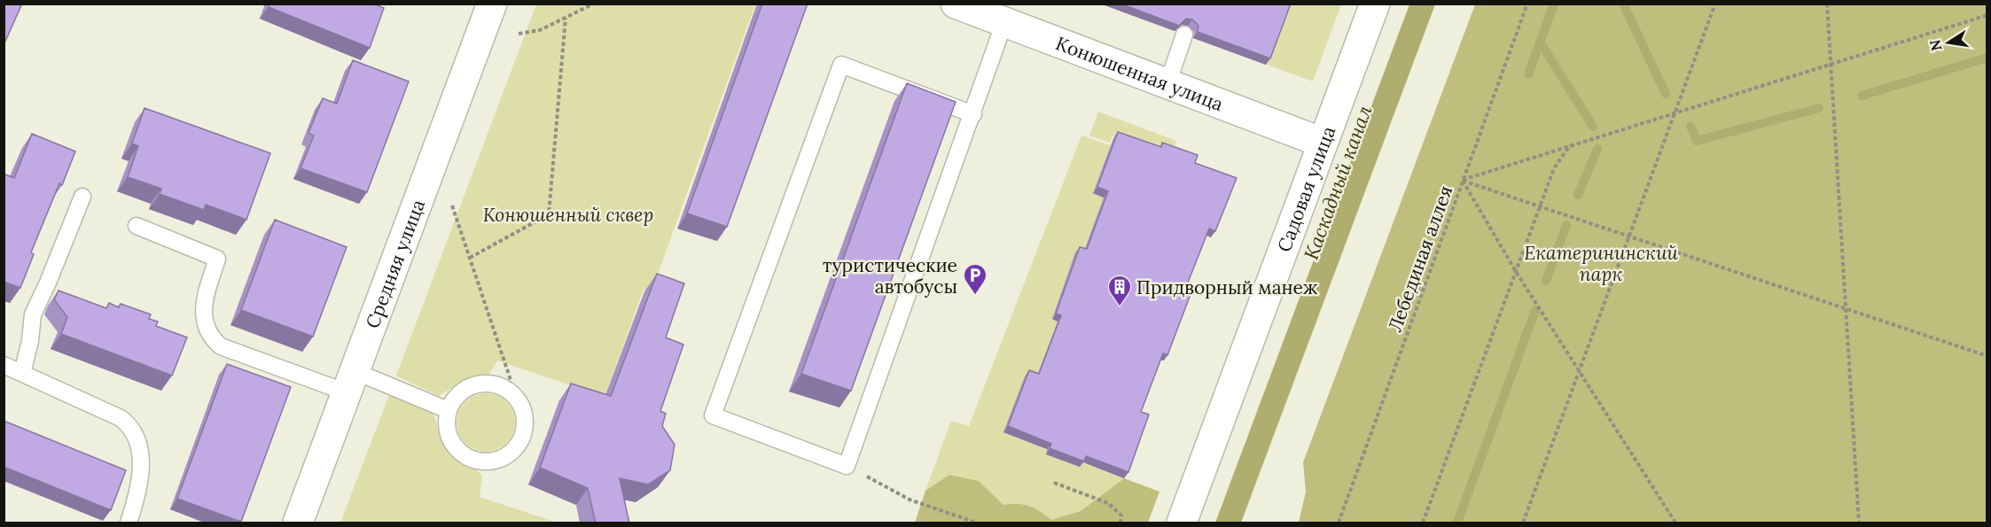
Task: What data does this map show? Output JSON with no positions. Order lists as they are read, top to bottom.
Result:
{
  "streets": {
    "main road": ["Конюшенная улица", "Садовая улица", "Средняя улица"],
    "path": ["Лебединая аллея"]
  },
  "crossings": [
    ["Конюшенная улица", "Садовая улица"]
  ],
  "water": ["Каскадный канал"],
  "parks": ["Конюшенный сквер", "Екатерининский парк"],
  "places": {
    "parking": ["туристические автобусы"],
    "building": ["Придворный манеж"]
  },
  "north": "left"
}
